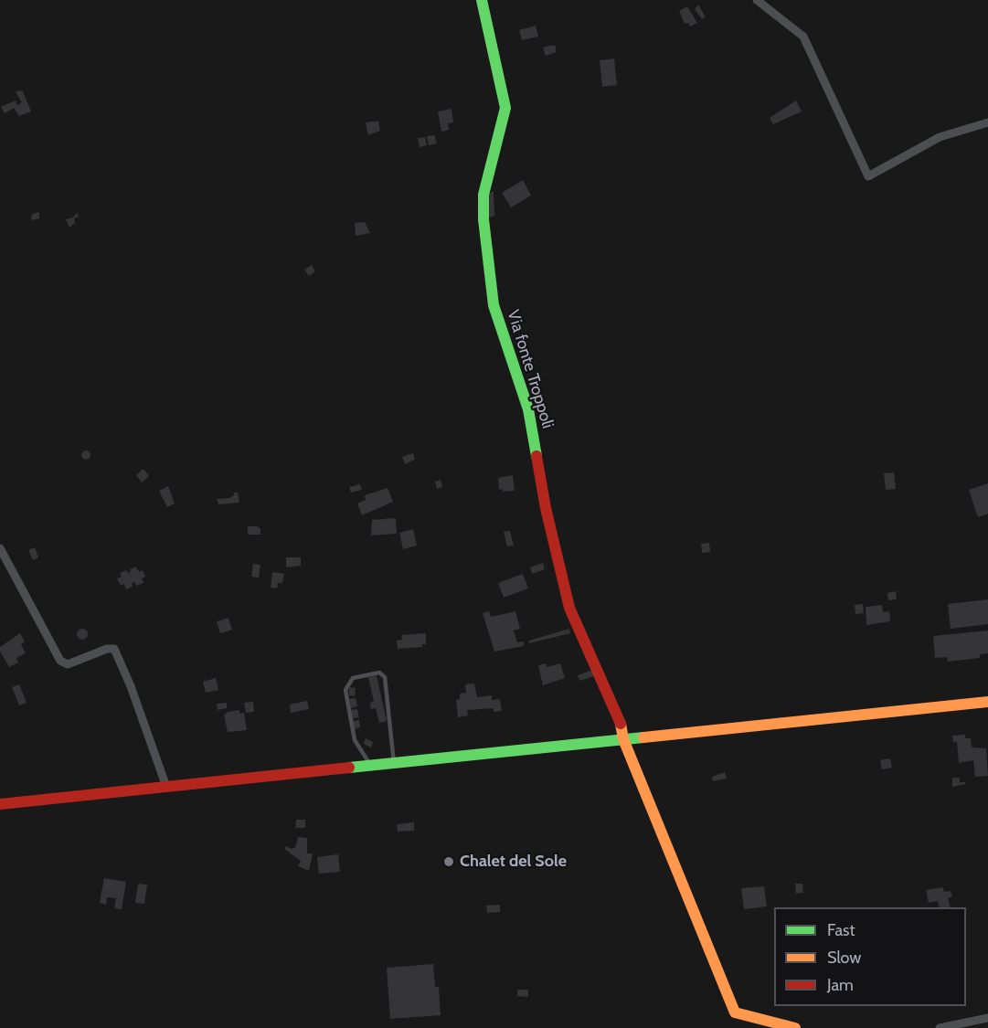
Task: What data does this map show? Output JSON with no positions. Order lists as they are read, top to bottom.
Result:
{
  "streets": {
    "street": ["Via fonte Troppoli"]
  },
  "places": ["Chalet del Sole"],
  "legend": ["Fast", "Slow", "Jam"]
}
